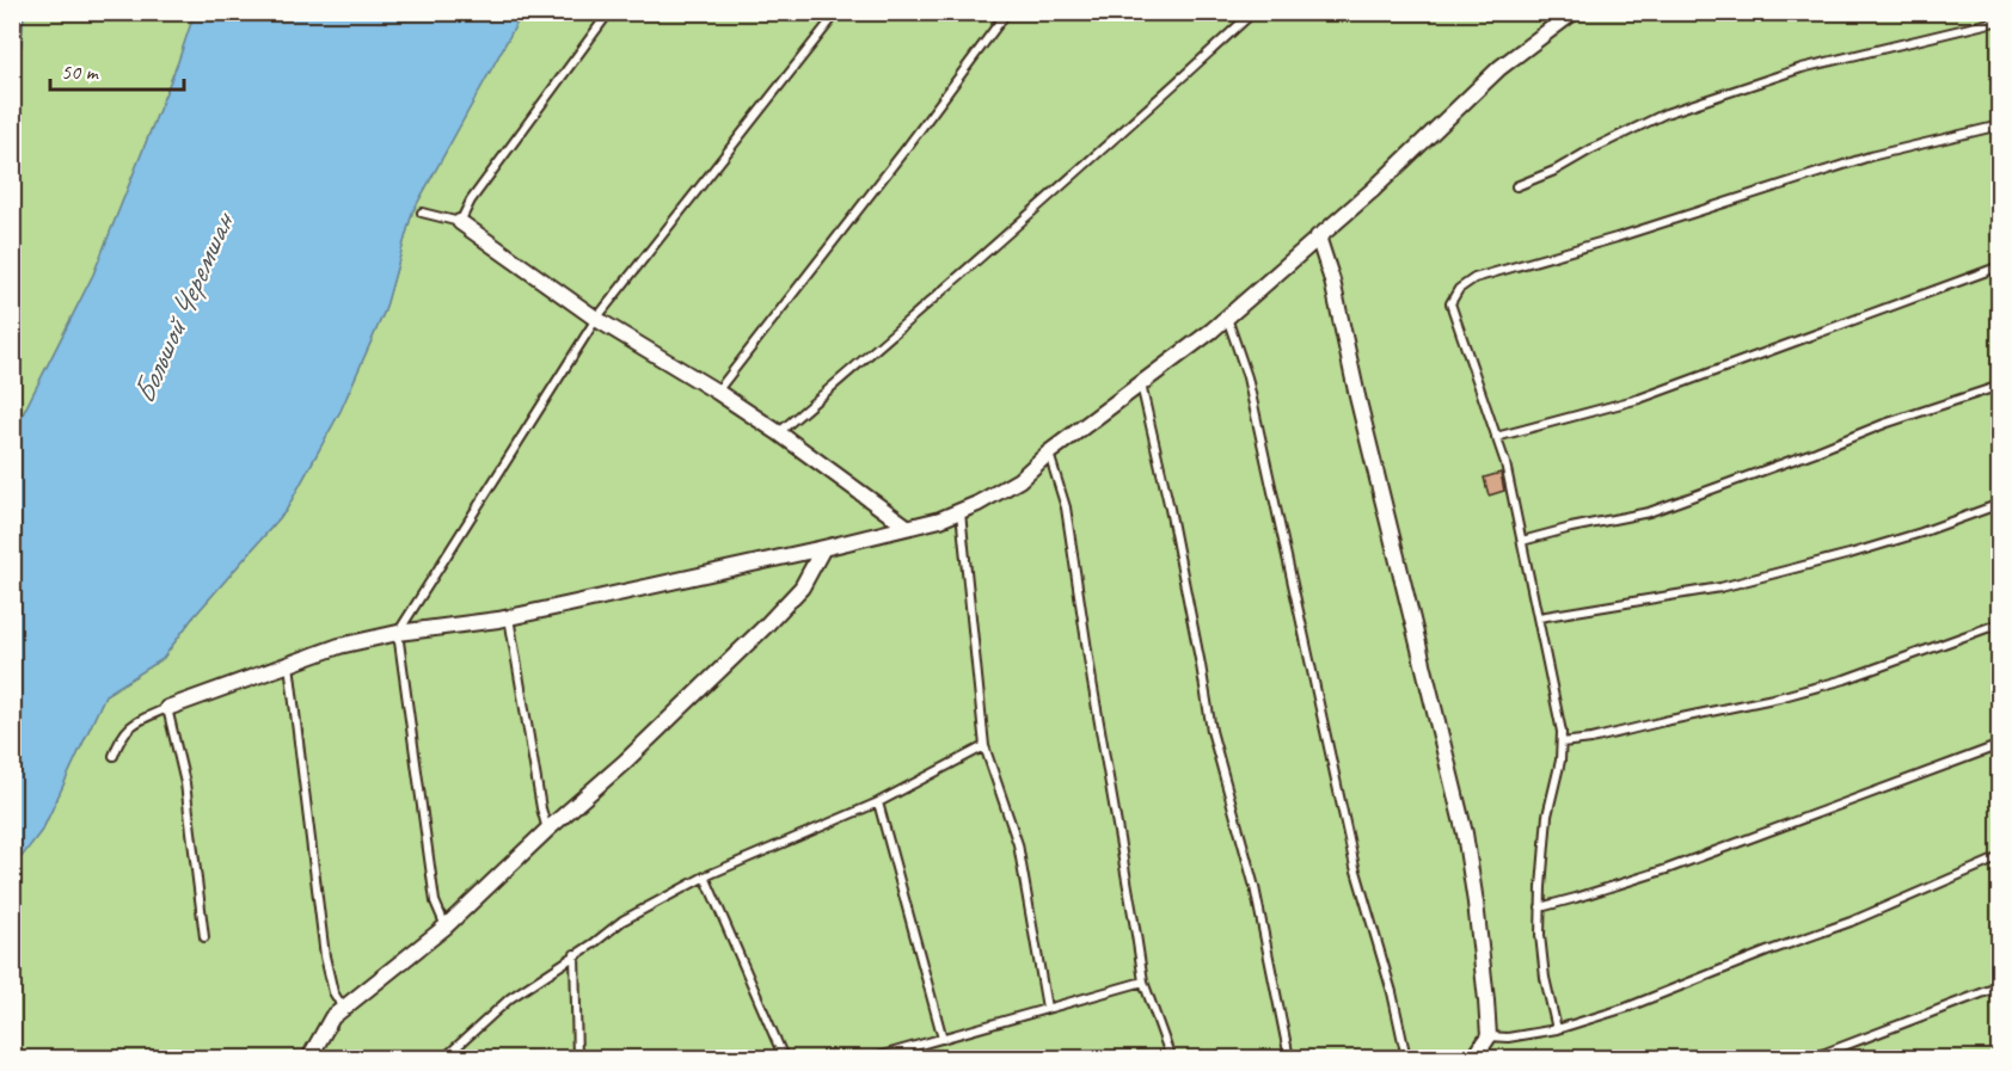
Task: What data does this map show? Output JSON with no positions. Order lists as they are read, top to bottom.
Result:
{
  "water": ["Большой Черемшан"],
  "scale_bar": "50 m"
}
